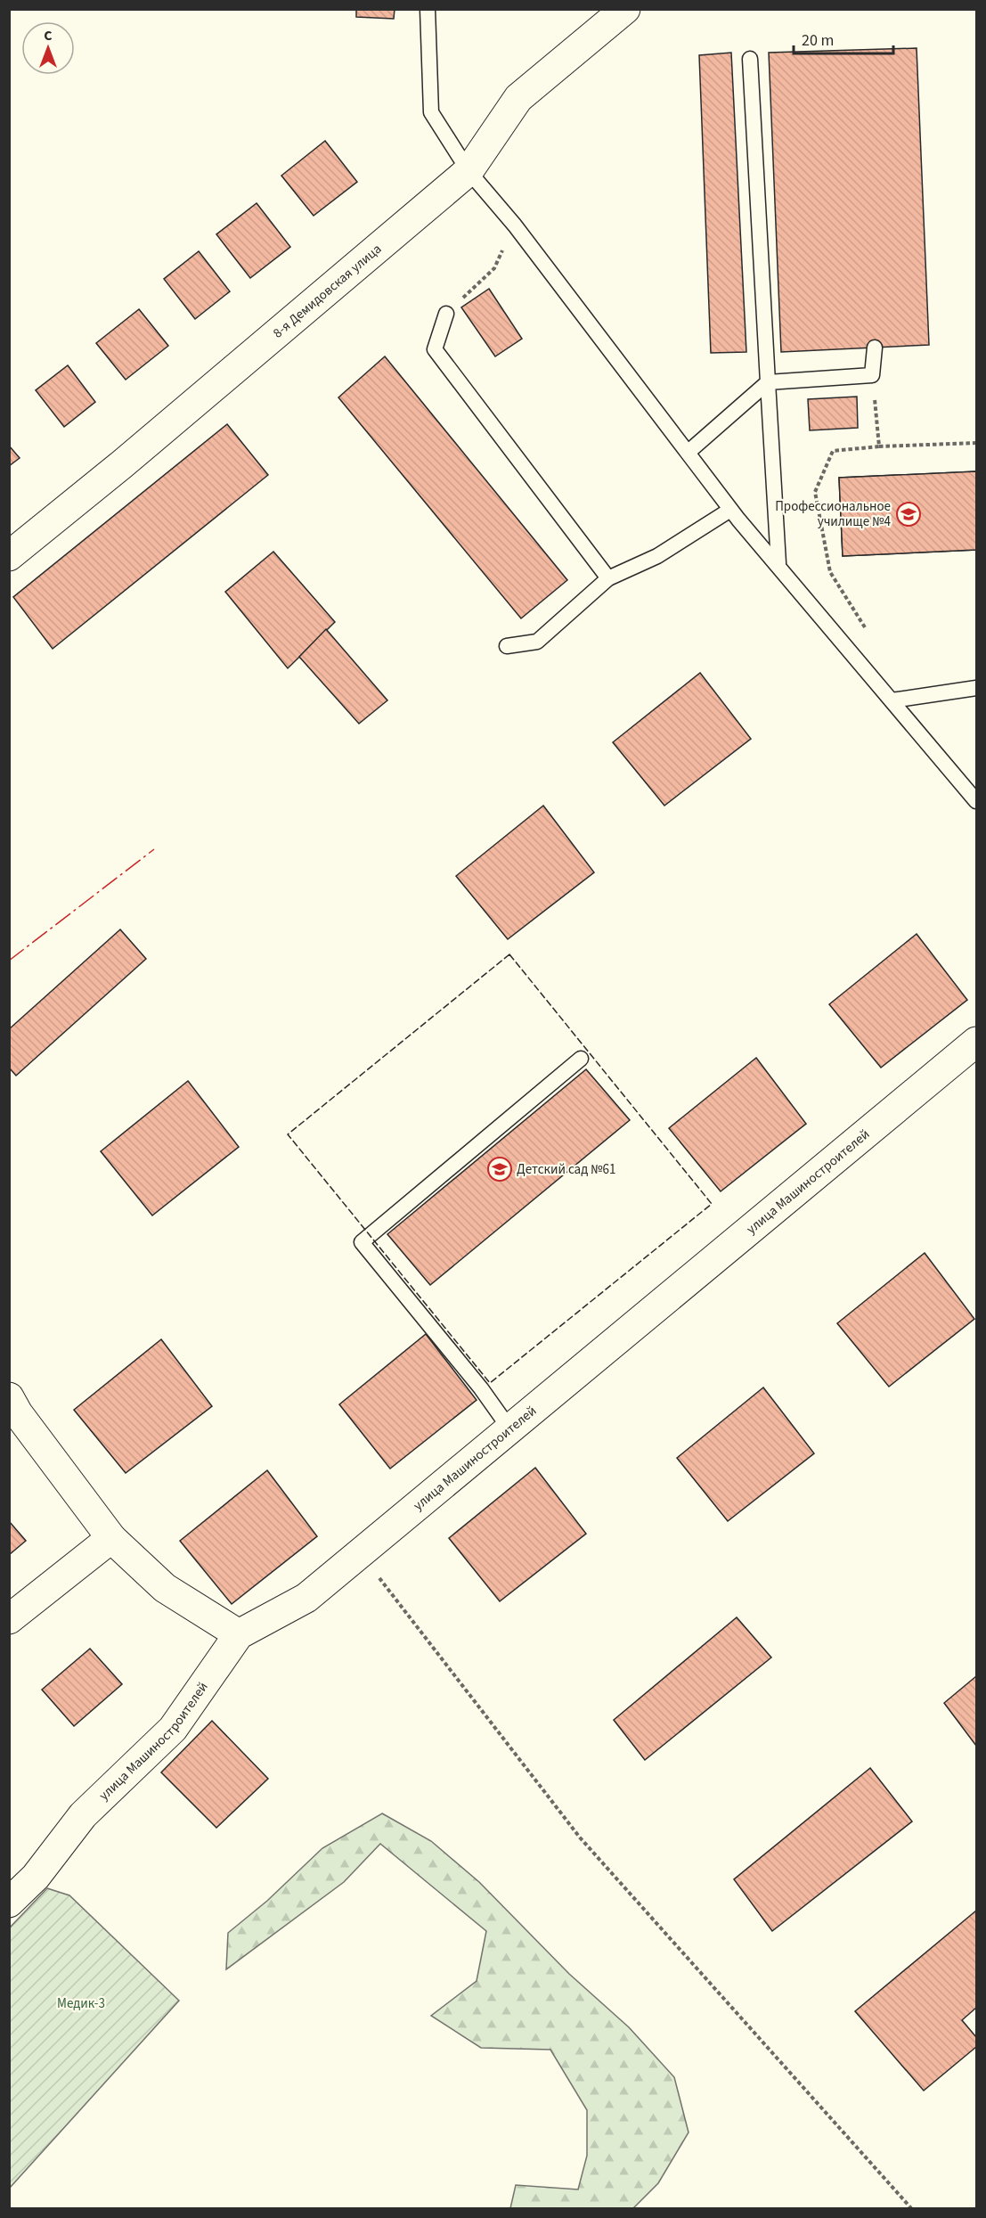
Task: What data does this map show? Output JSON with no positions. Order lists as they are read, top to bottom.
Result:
{
  "streets": {
    "street": ["8-я Демидовская улица", "улица Машиностроителей"]
  },
  "parks": ["Медик-3"],
  "places": {
    "school or university": ["Профессиональное училище №4", "Детский сад №61"]
  },
  "scale_bar": "20 m",
  "north": "top"
}
